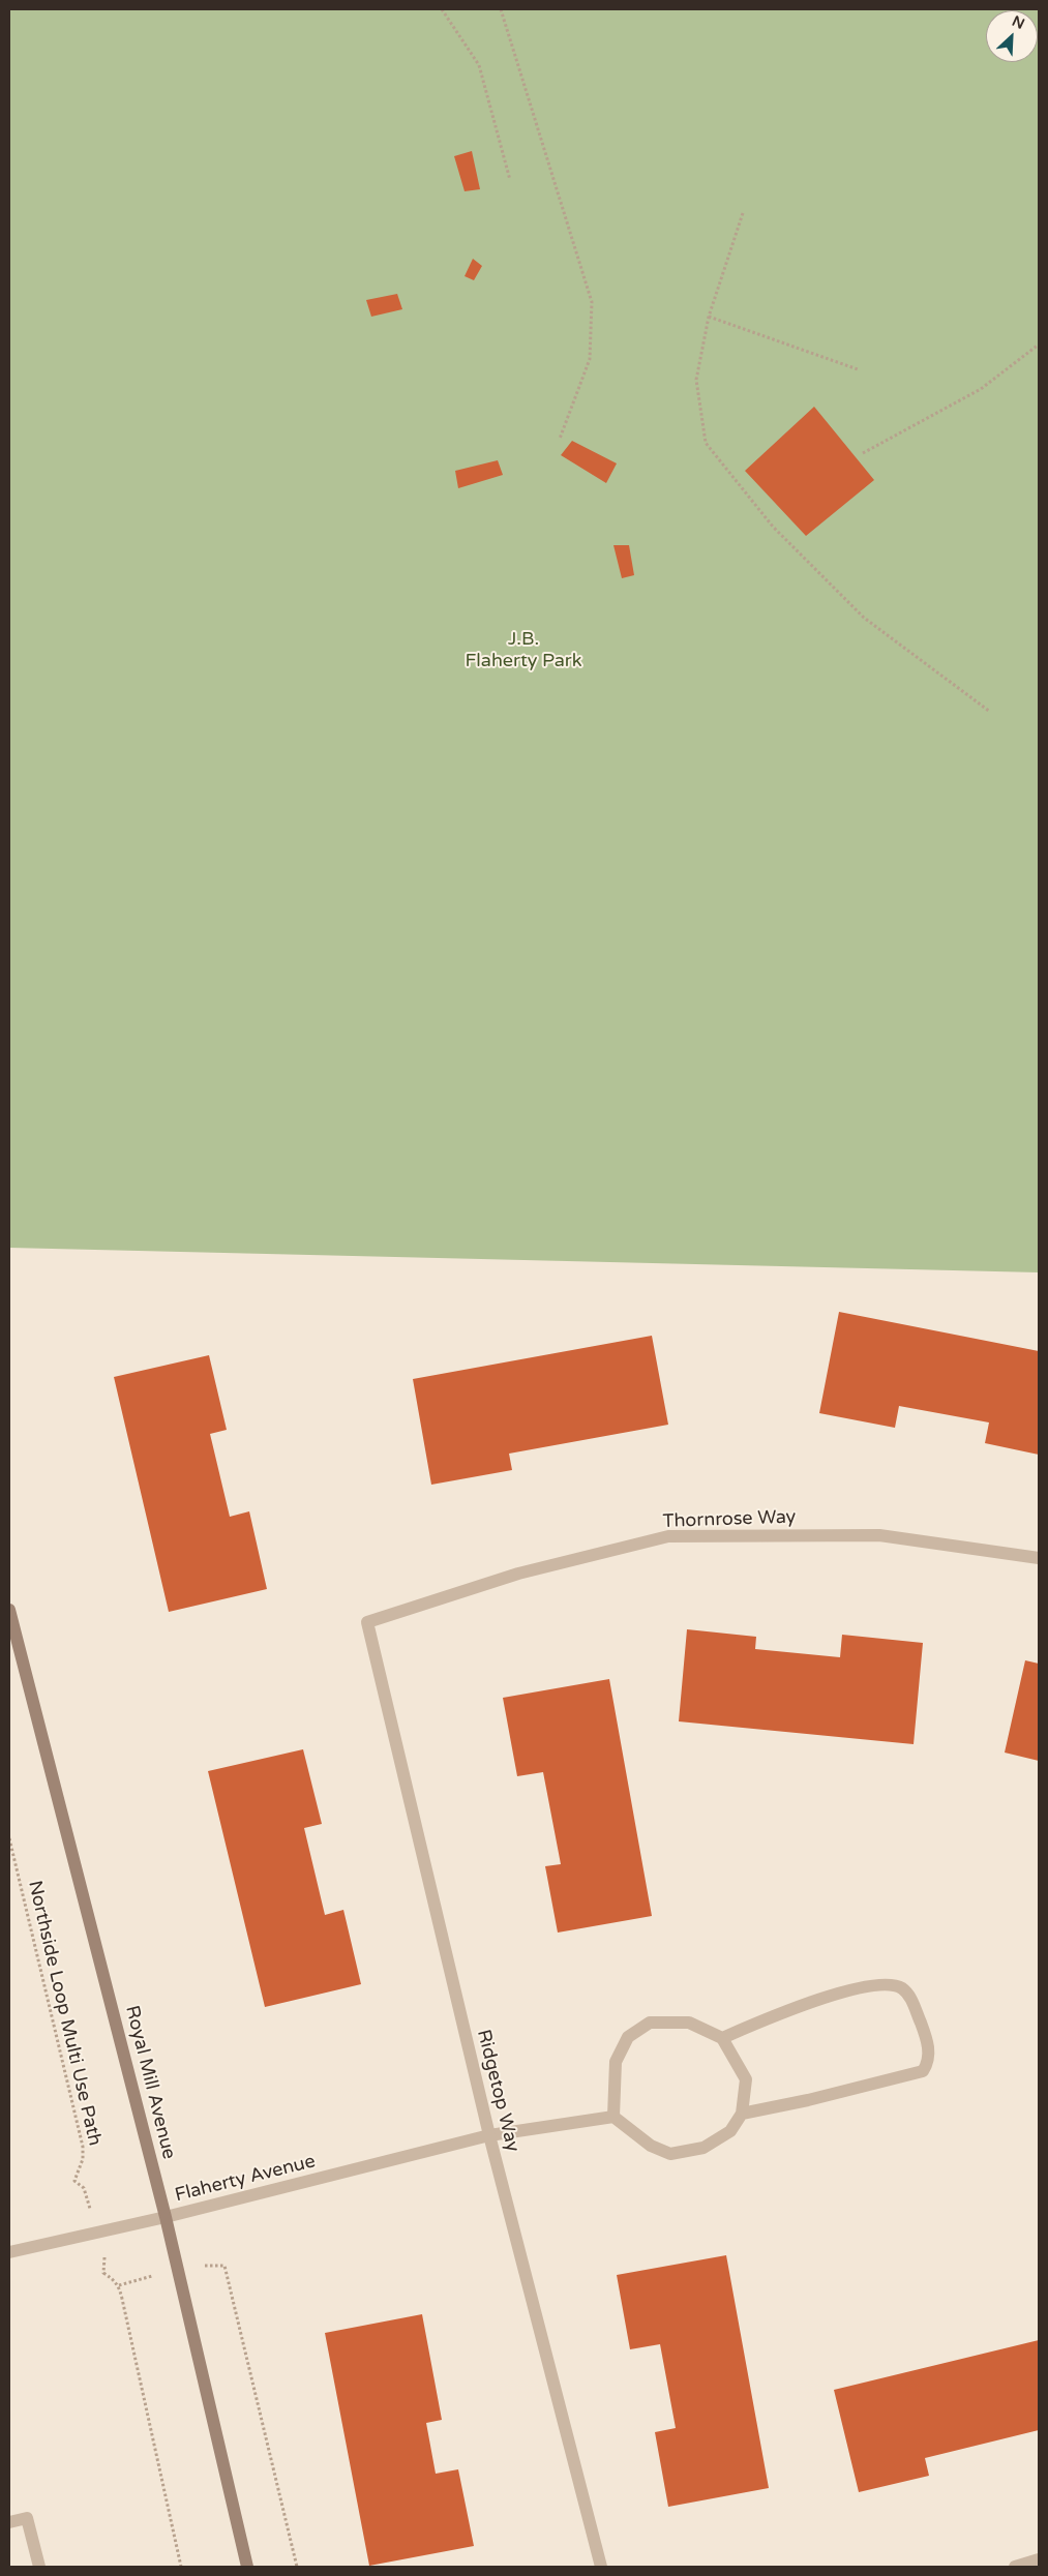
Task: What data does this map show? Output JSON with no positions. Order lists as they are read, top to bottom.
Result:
{
  "streets": {
    "main road": ["Royal Mill Avenue"],
    "street": ["Thornrose Way", "Ridgetop Way", "Flaherty Avenue"],
    "path": ["Northside Loop Multi Use Path"]
  },
  "crossings": [
    ["Thornrose Way", "Ridgetop Way"],
    ["Royal Mill Avenue", "Flaherty Avenue"],
    ["Ridgetop Way", "Flaherty Avenue"]
  ],
  "parks": ["J.B. Flaherty Park"],
  "north": "top right"
}
